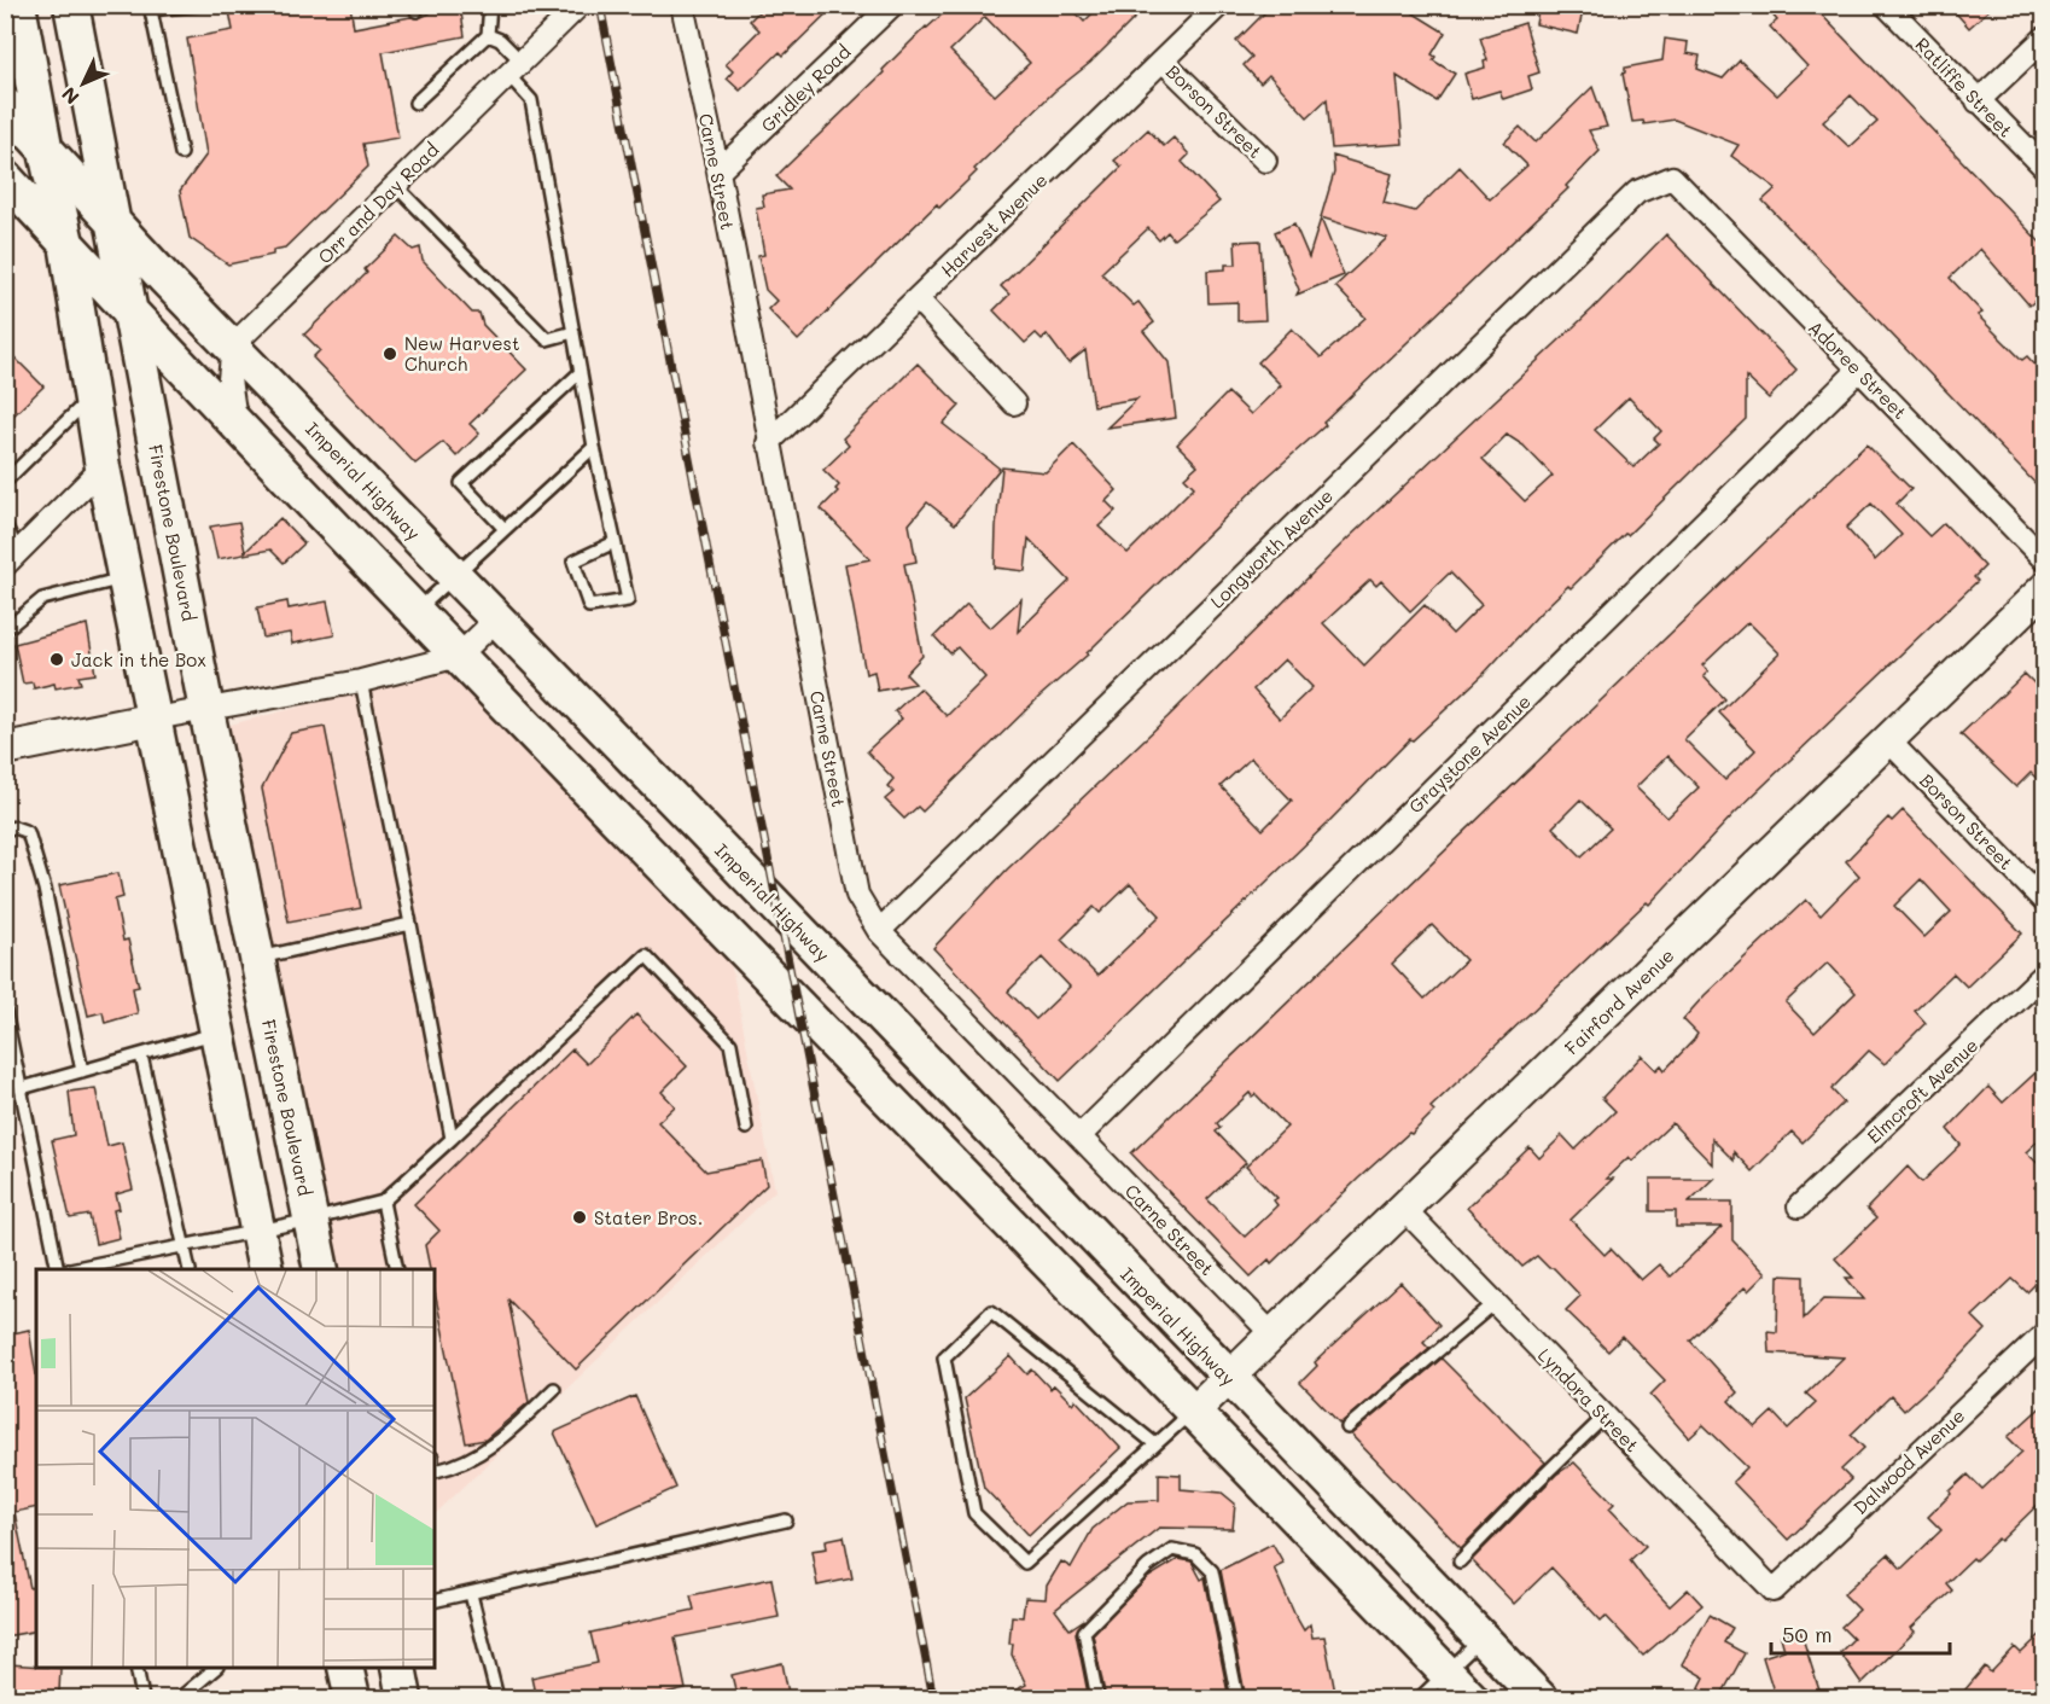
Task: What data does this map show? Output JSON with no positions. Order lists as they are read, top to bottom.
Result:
{
  "streets": {
    "main road": ["Imperial Highway", "Firestone Boulevard"],
    "street": [
      "Ratliffe Street",
      "Gridley Road",
      "Borson Street",
      "Carne Street",
      "Orr and Day Road",
      "Harvest Avenue",
      "Adoree Street",
      "Longworth Avenue",
      "Graystone Avenue",
      "Fairford Avenue",
      "Elmcroft Avenue",
      "Lyndora Street",
      "Dalwood Avenue"
    ]
  },
  "crossings": [
    ["Gridley Road", "Carne Street"],
    ["Borson Street", "Harvest Avenue"],
    ["Borson Street", "Fairford Avenue"],
    ["Carne Street", "Harvest Avenue"],
    ["Carne Street", "Longworth Avenue"],
    ["Carne Street", "Graystone Avenue"],
    ["Carne Street", "Fairford Avenue"],
    ["Orr and Day Road", "Imperial Highway"],
    ["Adoree Street", "Longworth Avenue"],
    ["Adoree Street", "Graystone Avenue"],
    ["Imperial Highway", "Firestone Boulevard"],
    ["Imperial Highway", "Fairford Avenue"],
    ["Fairford Avenue", "Lyndora Street"],
    ["Lyndora Street", "Dalwood Avenue"]
  ],
  "places": ["New Harvest Church", "Jack in the Box", "Stater Bros."],
  "scale_bar": "50 m",
  "north": "bottom left"
}
